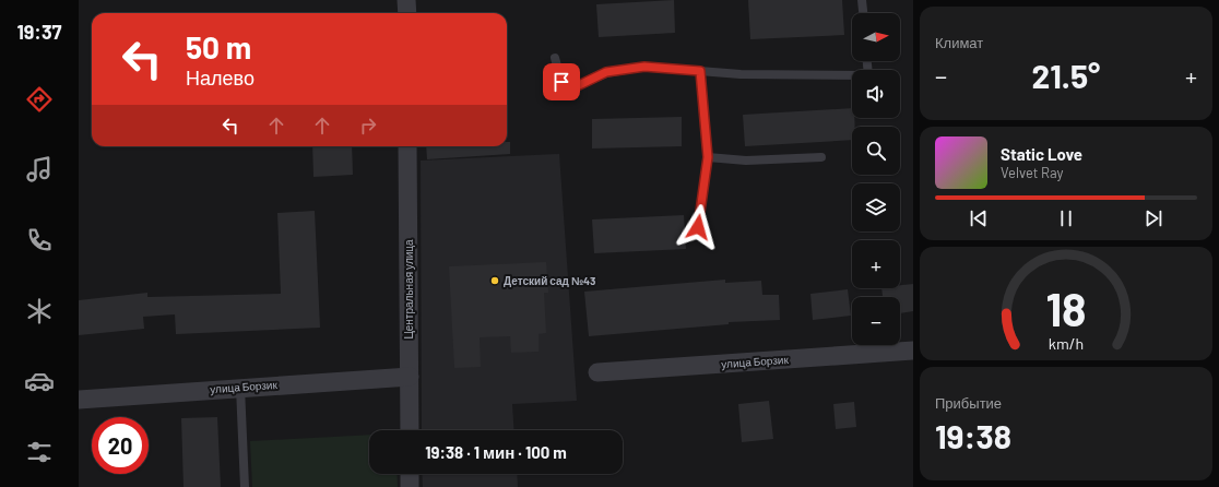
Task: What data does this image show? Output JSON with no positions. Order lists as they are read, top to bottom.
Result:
{
  "streets": {
    "street": ["Центральная улица", "улица Борзик"]
  },
  "crossings": [
    ["Центральная улица", "улица Борзик"]
  ],
  "places": ["Детский сад №43"],
  "north": "right",
  "page": {
    "tabs": "19:37",
    "tile": [
      "Климат",
      ["Прибытие", "19:38"]
    ],
    "map_buttons": ["+", "−"],
    "turn": ["50 m", "Налево"],
    "heat": ["−", "21.5°", "+"],
    "song": ["Static Love", "Velvet Ray"],
    "limit": "20",
    "trip": "19:38 · 1 мин · 100 m",
    "gauge": ["18", "km/h"]
  }
}
